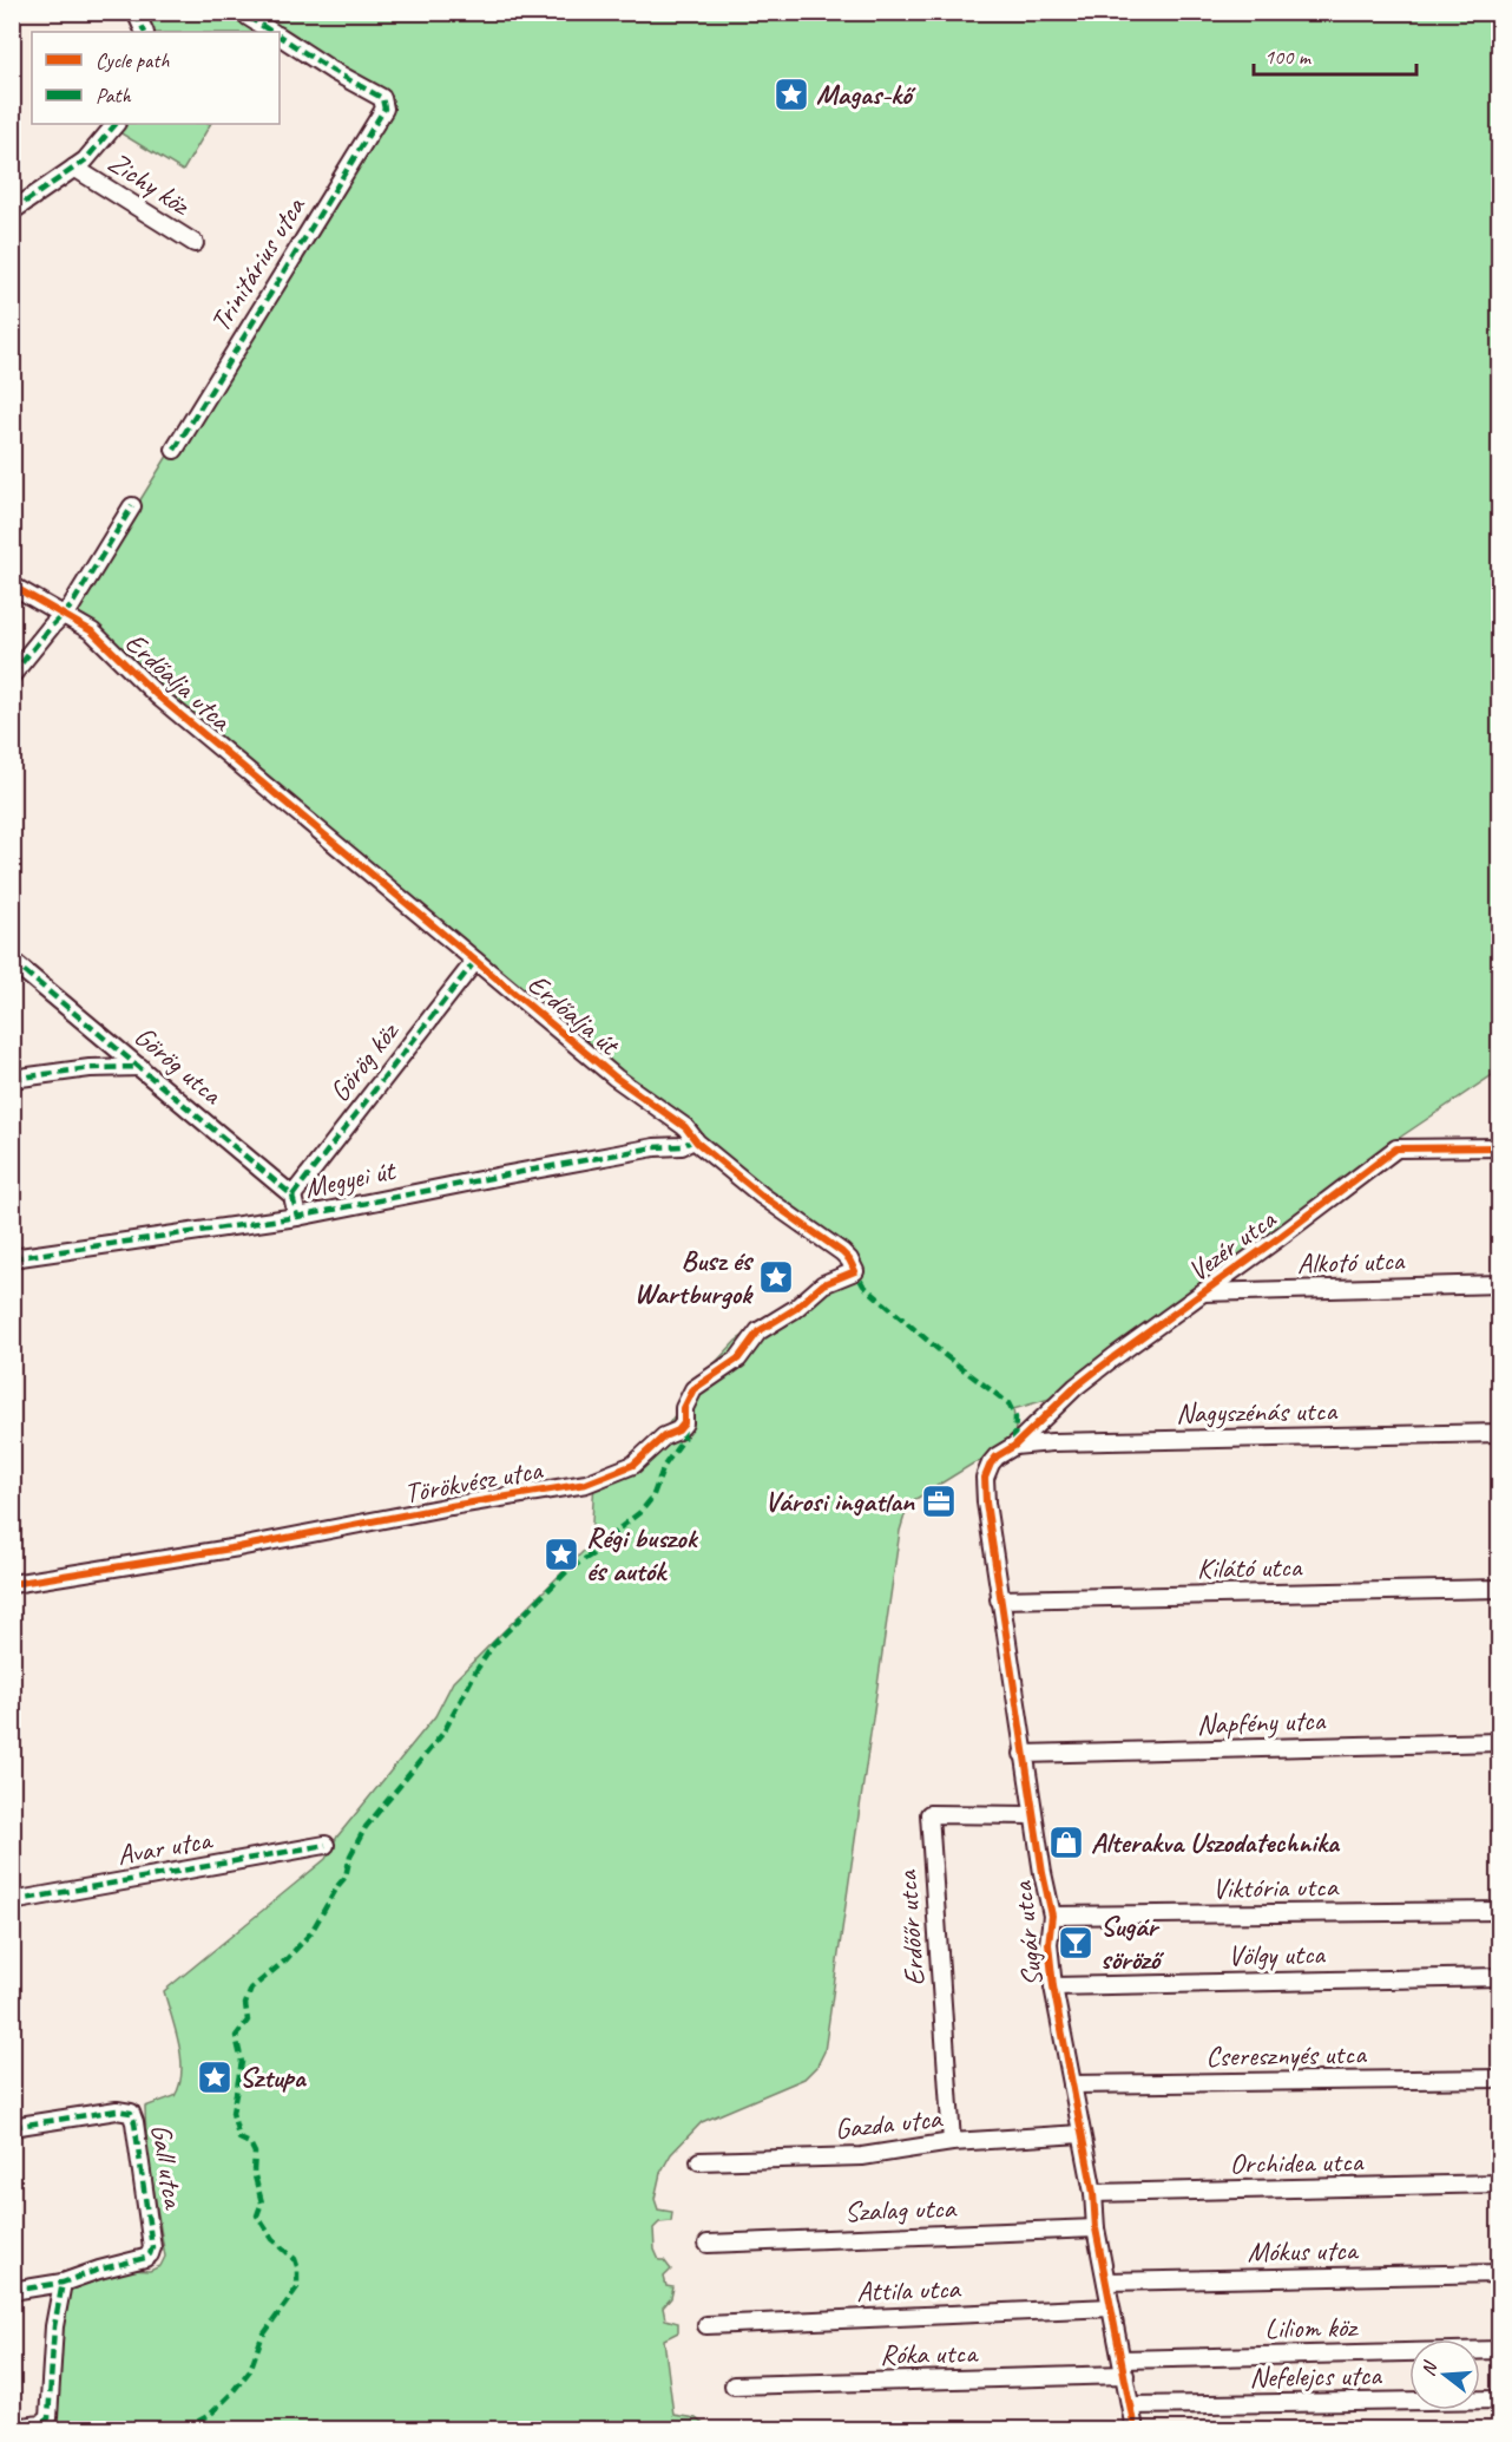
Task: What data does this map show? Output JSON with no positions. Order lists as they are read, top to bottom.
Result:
{
  "streets": {
    "street": [
      "Zichy köz",
      "Trinitárius utca",
      "Erdőalja utca",
      "Erdőalja út",
      "Görög köz",
      "Görög utca",
      "Megyei út",
      "Vezér utca",
      "Alkotó utca",
      "Nagyszénás utca",
      "Törökvész utca",
      "Kilátó utca",
      "Napfény utca",
      "Avar utca",
      "Viktória utca",
      "Erdőőr utca",
      "Sugár utca",
      "Völgy utca",
      "Cseresznyés utca",
      "Gazda utca",
      "Orchidea utca",
      "Gall utca",
      "Szalag utca",
      "Mókus utca",
      "Attila utca",
      "Liliom köz",
      "Róka utca",
      "Nefelejcs utca"
    ]
  },
  "crossings": [
    ["Erdőalja utca", "Erdőalja út"],
    ["Erdőalja út", "Görög köz"],
    ["Erdőalja út", "Megyei út"],
    ["Erdőalja út", "Törökvész utca"],
    ["Görög köz", "Görög utca"],
    ["Vezér utca", "Alkotó utca"],
    ["Vezér utca", "Nagyszénás utca"],
    ["Vezér utca", "Sugár utca"],
    ["Nagyszénás utca", "Sugár utca"],
    ["Kilátó utca", "Sugár utca"],
    ["Napfény utca", "Sugár utca"],
    ["Viktória utca", "Sugár utca"],
    ["Erdőőr utca", "Sugár utca"],
    ["Erdőőr utca", "Gazda utca"],
    ["Sugár utca", "Völgy utca"],
    ["Sugár utca", "Cseresznyés utca"],
    ["Sugár utca", "Gazda utca"],
    ["Sugár utca", "Orchidea utca"],
    ["Sugár utca", "Szalag utca"],
    ["Sugár utca", "Mókus utca"],
    ["Sugár utca", "Attila utca"],
    ["Sugár utca", "Liliom köz"],
    ["Sugár utca", "Róka utca"],
    ["Sugár utca", "Nefelejcs utca"],
    ["Liliom köz", "Róka utca"]
  ],
  "places": {
    "place": [
      "Magas-kő",
      "Busz és Wartburgok",
      "Régi buszok és autók",
      "Sztupa"
    ],
    "office": ["Városi ingatlan"],
    "shop": ["Alterakva Uszodatechnika"],
    "bar": ["Sugár söröző"]
  },
  "legend": ["Cycle path", "Path"],
  "scale_bar": "100 m",
  "north": "left"
}
